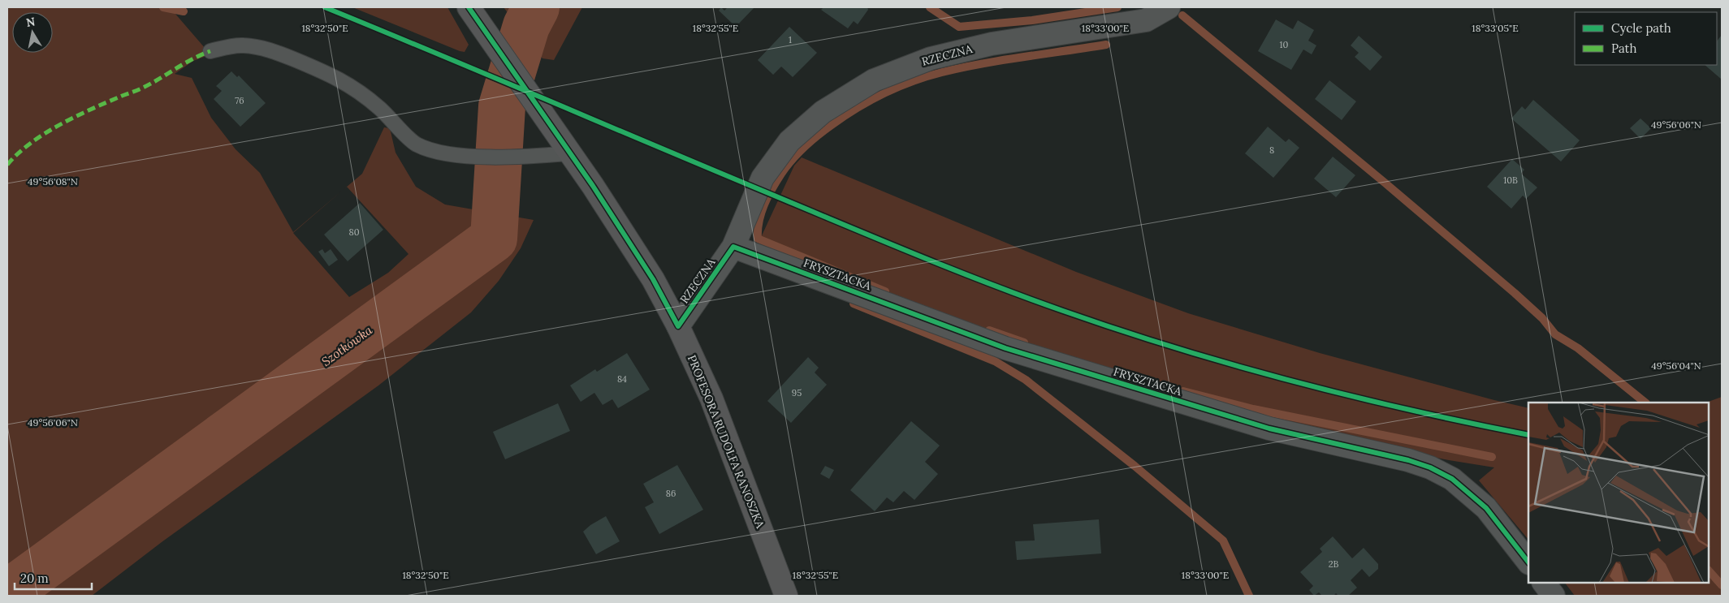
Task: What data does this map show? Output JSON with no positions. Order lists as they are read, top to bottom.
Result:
{
  "streets": {
    "street": ["RZECZNA", "FRYSZTACKA", "PROFESORA RUDOLFA RANOSZKA"]
  },
  "crossings": [
    ["RZECZNA", "FRYSZTACKA"],
    ["RZECZNA", "PROFESORA RUDOLFA RANOSZKA"]
  ],
  "water": ["Szotkówka"],
  "house_numbers": [
    "1",
    "10",
    "76",
    "8",
    "10B",
    "80",
    "84",
    "95",
    "86",
    "2B"
  ],
  "legend": ["Cycle path", "Path"],
  "scale_bar": "20 m",
  "north": "top",
  "coordinates": [
    "18°32'50\"E",
    "18°32'55\"E",
    "18°33'00\"E",
    "18°33'05\"E",
    "49°56'06\"N",
    "49°56'08\"N",
    "49°56'04\"N"
  ]
}
